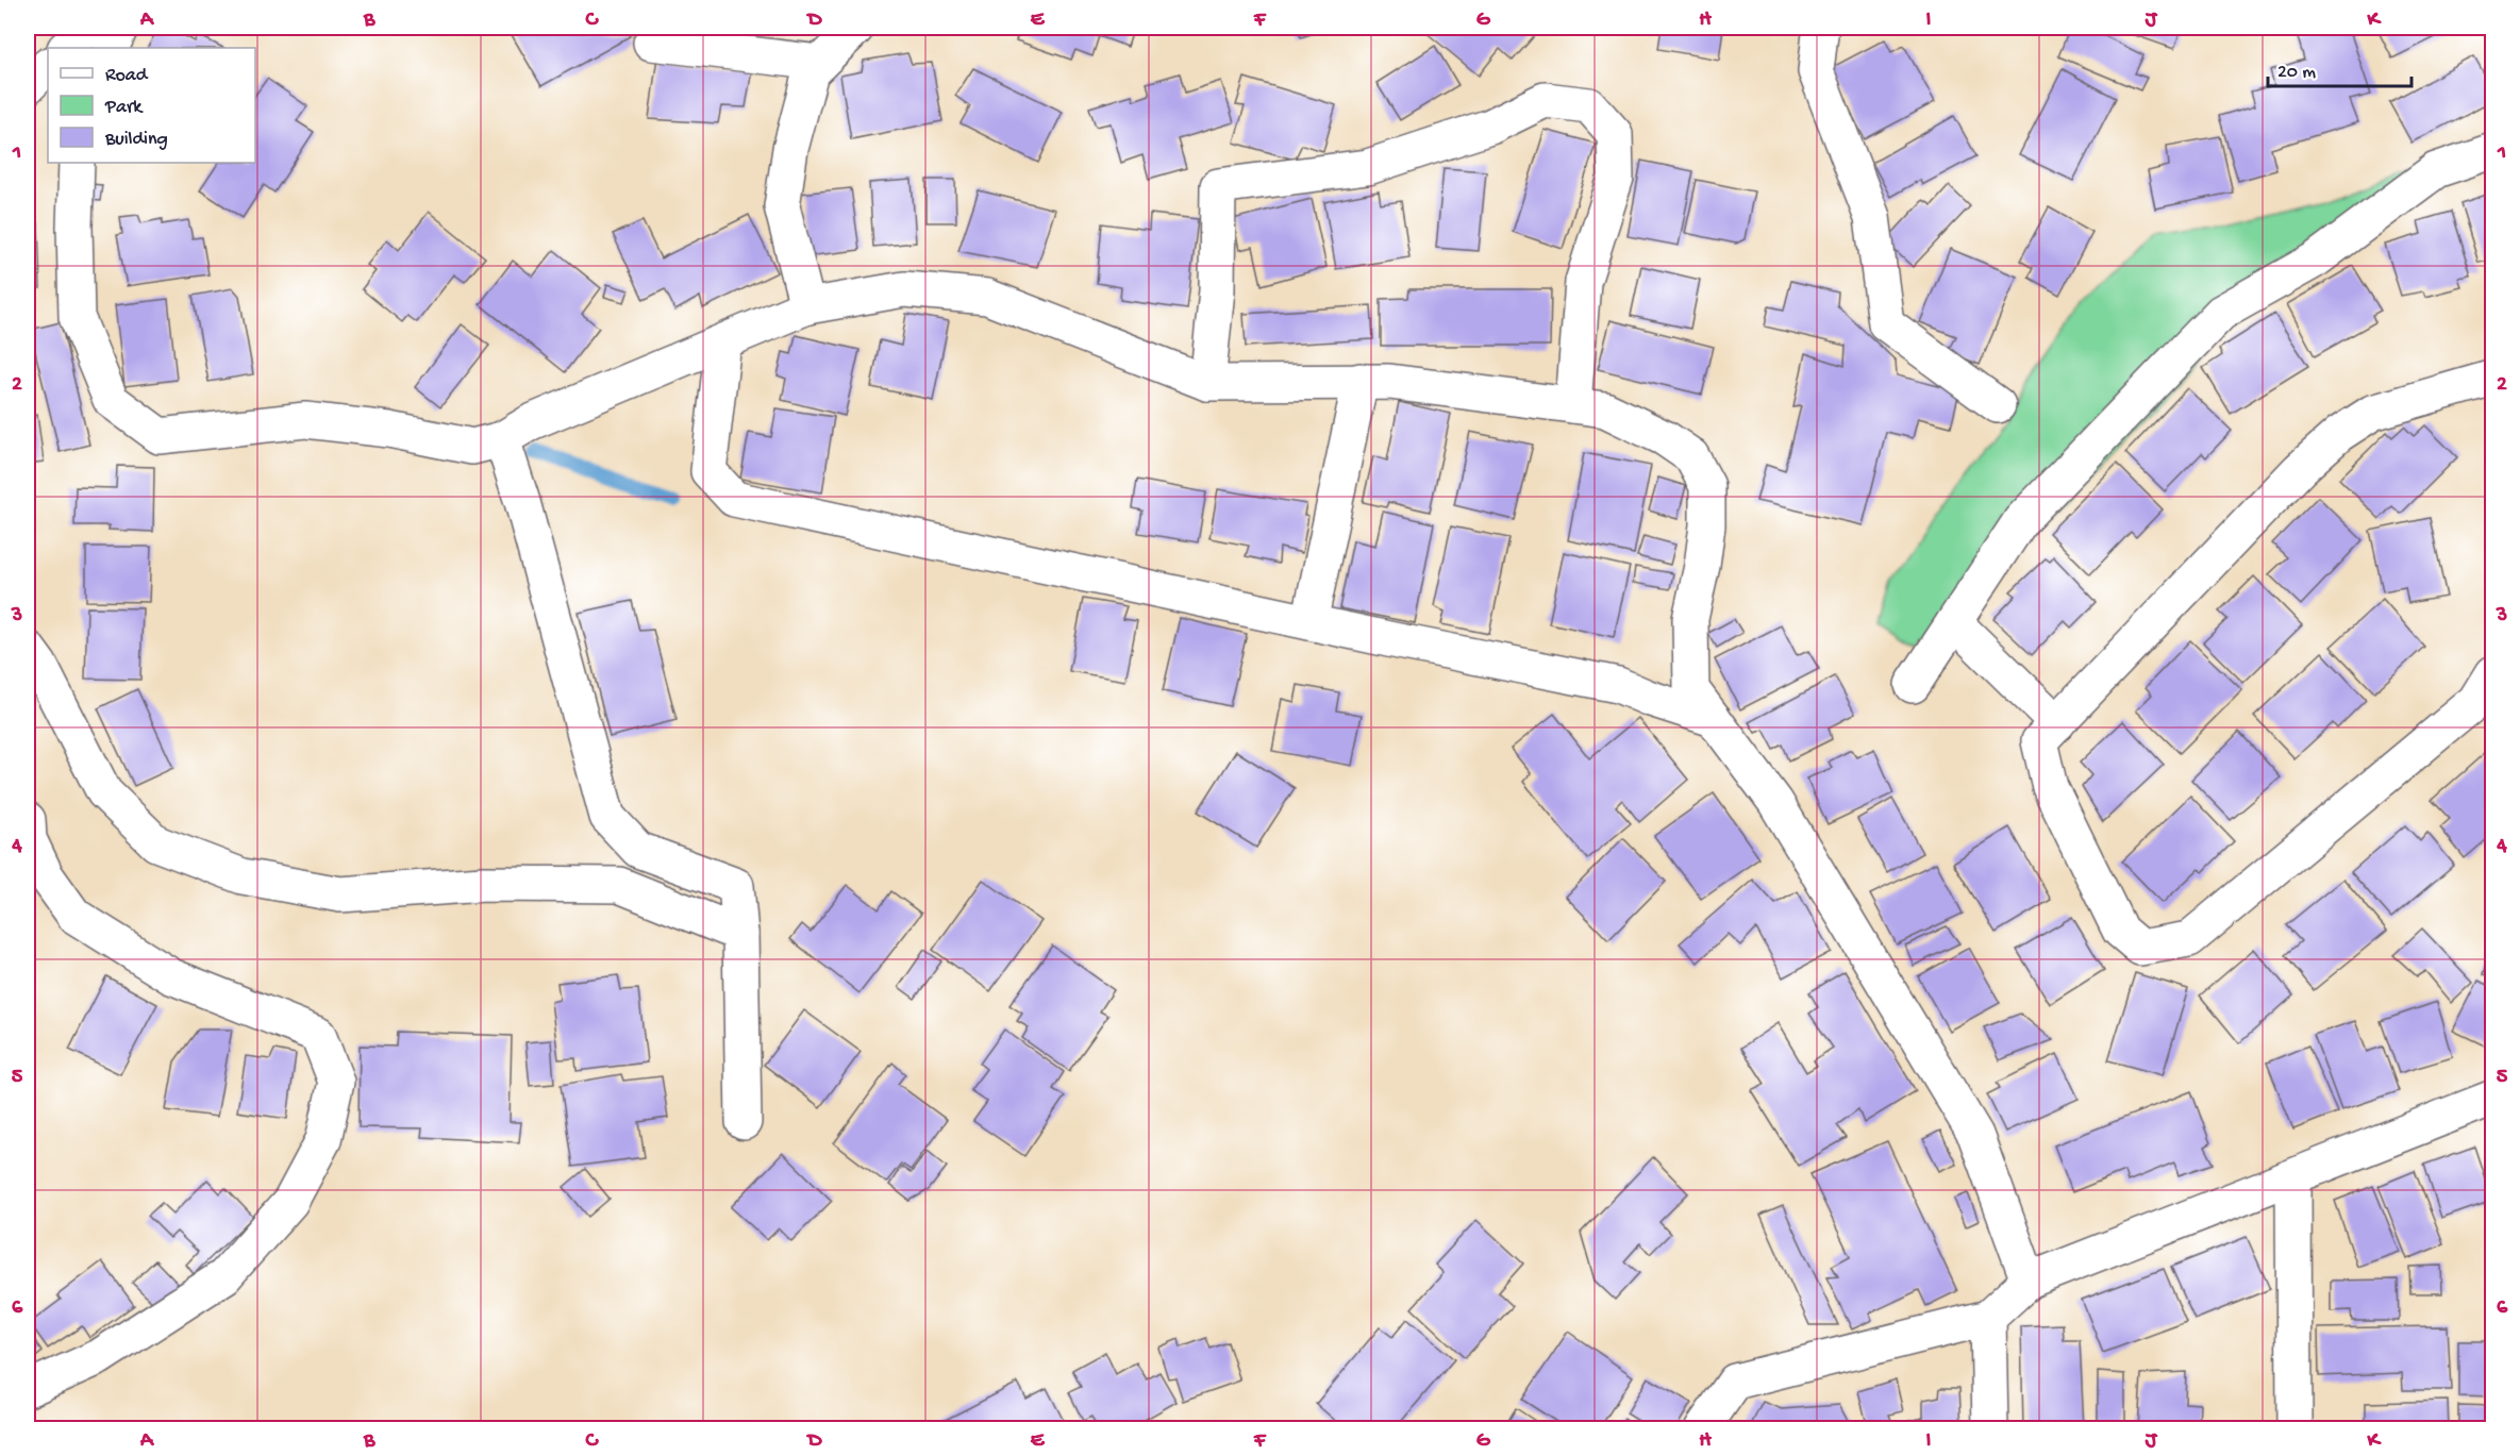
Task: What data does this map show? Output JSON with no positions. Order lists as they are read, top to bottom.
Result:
{
  "legend": ["Road", "Park", "Building"],
  "scale_bar": "20 m",
  "grid": {
    "columns": [
      "A",
      "B",
      "C",
      "D",
      "E",
      "F",
      "G",
      "H",
      "I",
      "J",
      "K"
    ],
    "rows": [
      "1",
      "2",
      "3",
      "4",
      "5",
      "6"
    ]
  }
}
